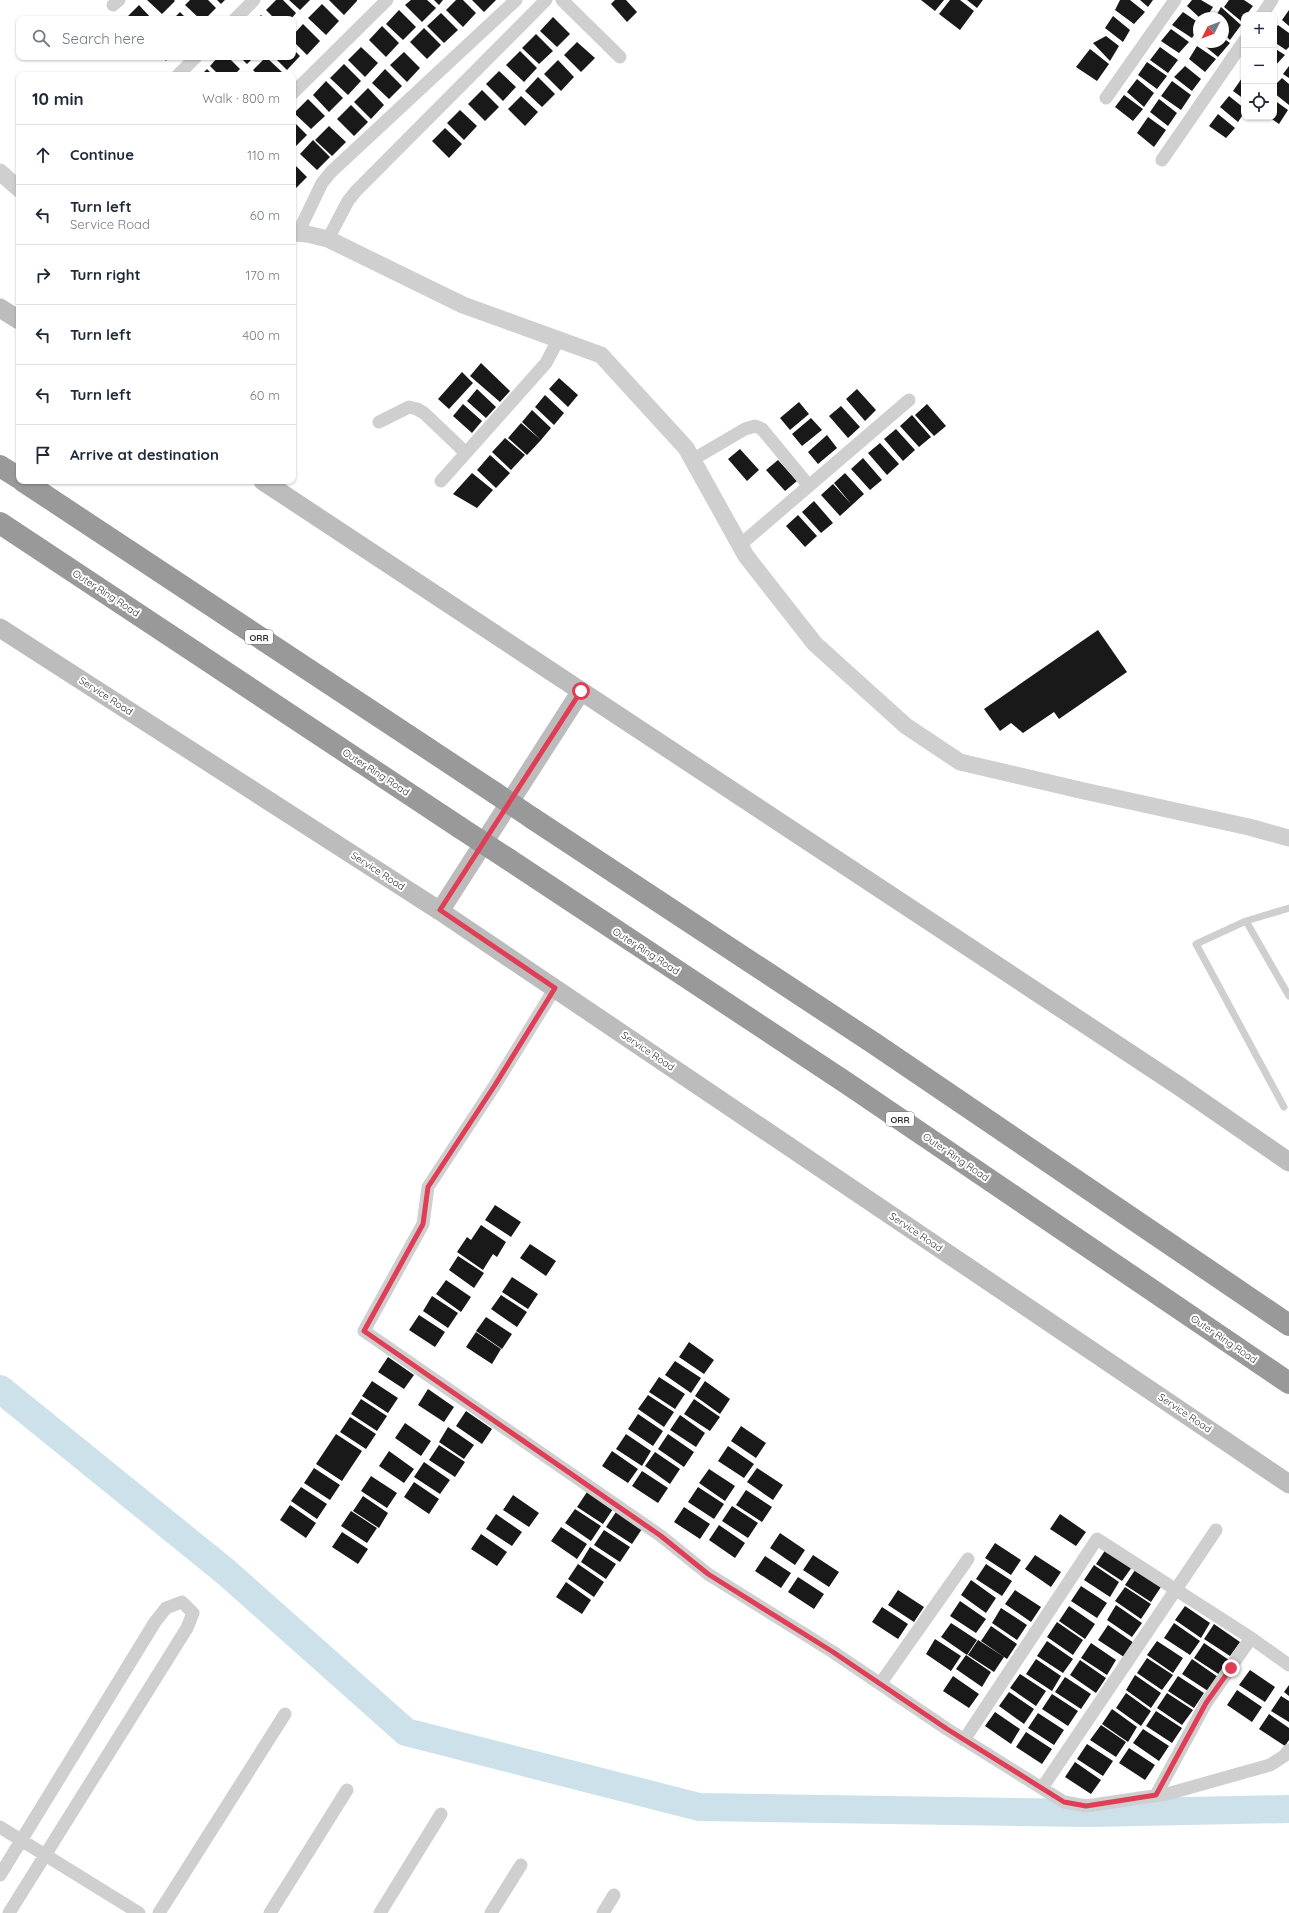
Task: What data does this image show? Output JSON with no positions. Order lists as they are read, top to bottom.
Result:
{
  "streets": {
    "highway": ["Outer Ring Road", "ORR"],
    "main road": ["Service Road"]
  },
  "north": "bottom left",
  "page": {
    "map_buttons": ["+", "−"],
    "search": "Search here",
    "heading": ["10 min", "Walk · 800 m"],
    "list": [
      ["Continue", "110 m"],
      ["Turn left", "Service Road", "60 m"],
      ["Turn right", "170 m"],
      ["Turn left", "400 m"],
      ["Turn left", "60 m"],
      "Arrive at destination"
    ]
  }
}
